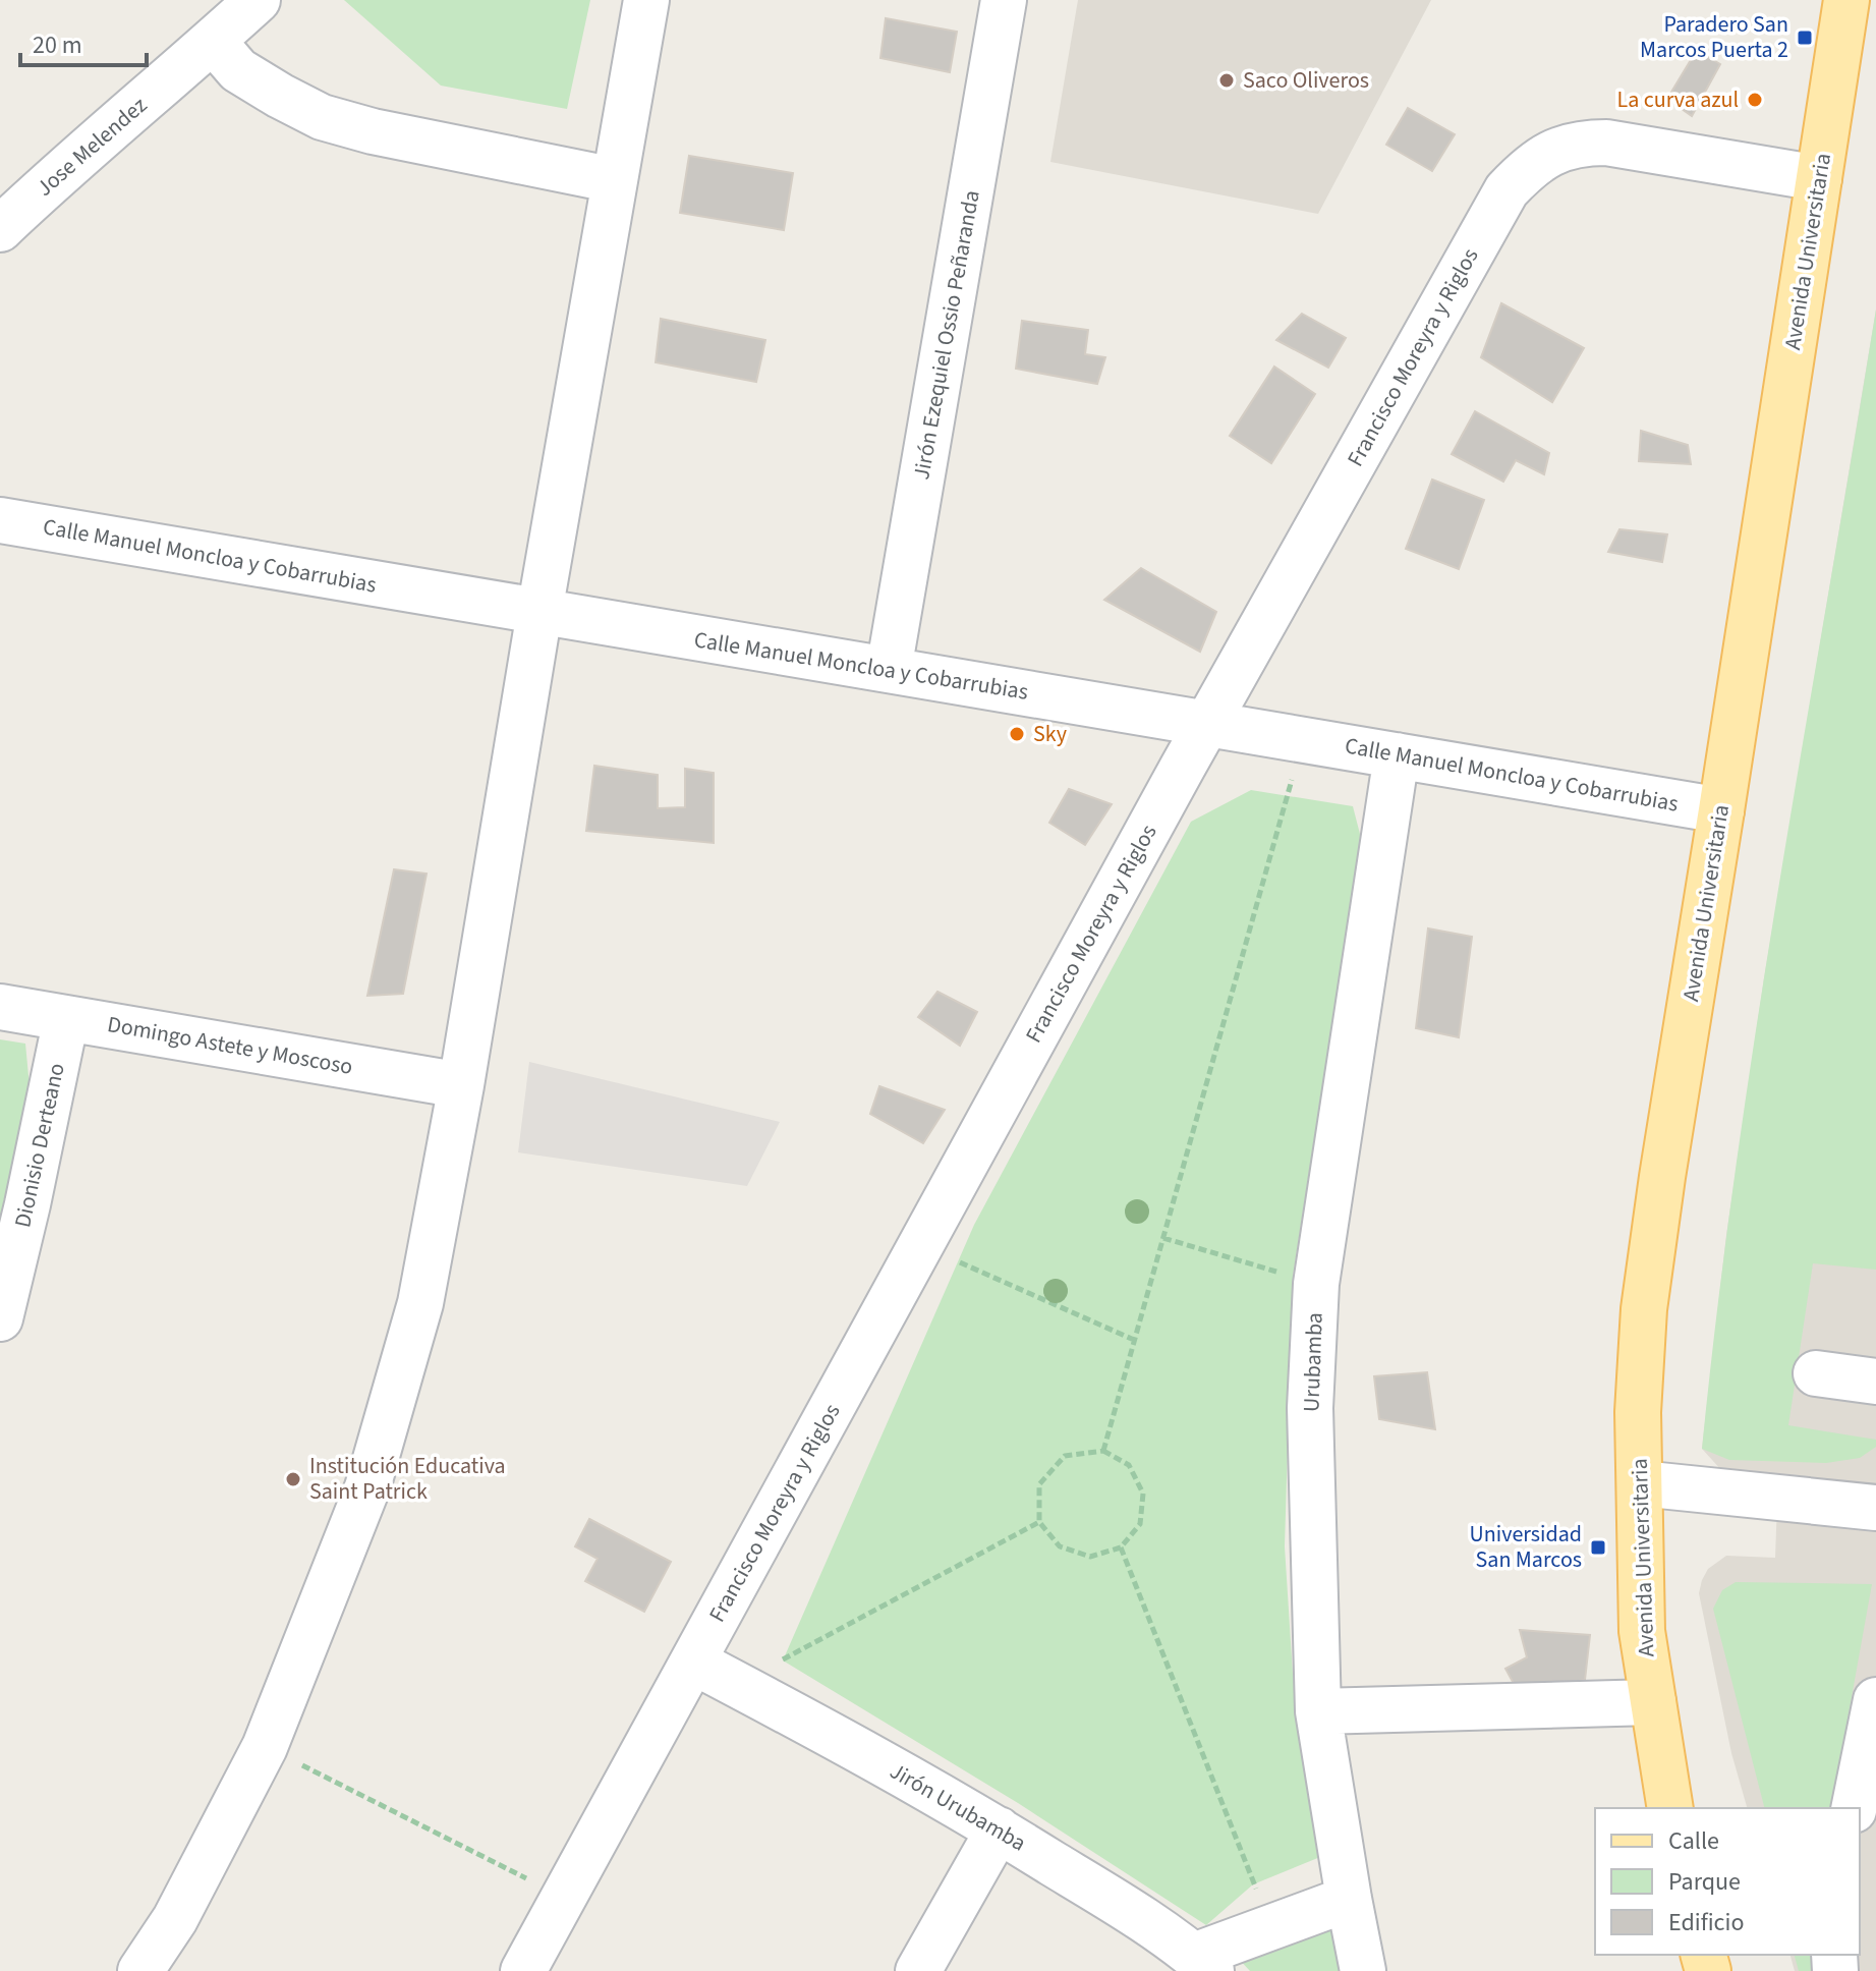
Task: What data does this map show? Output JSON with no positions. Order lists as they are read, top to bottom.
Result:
{
  "streets": {
    "main road": ["Avenida Universitaria"],
    "street": [
      "Jose Melendez",
      "Jirón Ezequiel Ossio Peñaranda",
      "Francisco Moreyra y Riglos",
      "Calle Manuel Moncloa y Cobarrubias",
      "Domingo Astete y Moscoso",
      "Dionisio Derteano",
      "Urubamba",
      "Jirón Urubamba"
    ]
  },
  "crossings": [
    ["Avenida Universitaria", "Francisco Moreyra y Riglos"],
    ["Avenida Universitaria", "Calle Manuel Moncloa y Cobarrubias"],
    ["Jirón Ezequiel Ossio Peñaranda", "Calle Manuel Moncloa y Cobarrubias"],
    ["Francisco Moreyra y Riglos", "Calle Manuel Moncloa y Cobarrubias"],
    ["Francisco Moreyra y Riglos", "Jirón Urubamba"],
    ["Calle Manuel Moncloa y Cobarrubias", "Urubamba"],
    ["Domingo Astete y Moscoso", "Dionisio Derteano"]
  ],
  "places": {
    "transit": ["Paradero San Marcos Puerta 2", "Universidad San Marcos"],
    "other": [
      "Saco Oliveros",
      "La curva azul",
      "Sky",
      "Institución Educativa Saint Patrick"
    ]
  },
  "legend": ["Calle", "Parque", "Edificio"],
  "scale_bar": "20 m"
}
